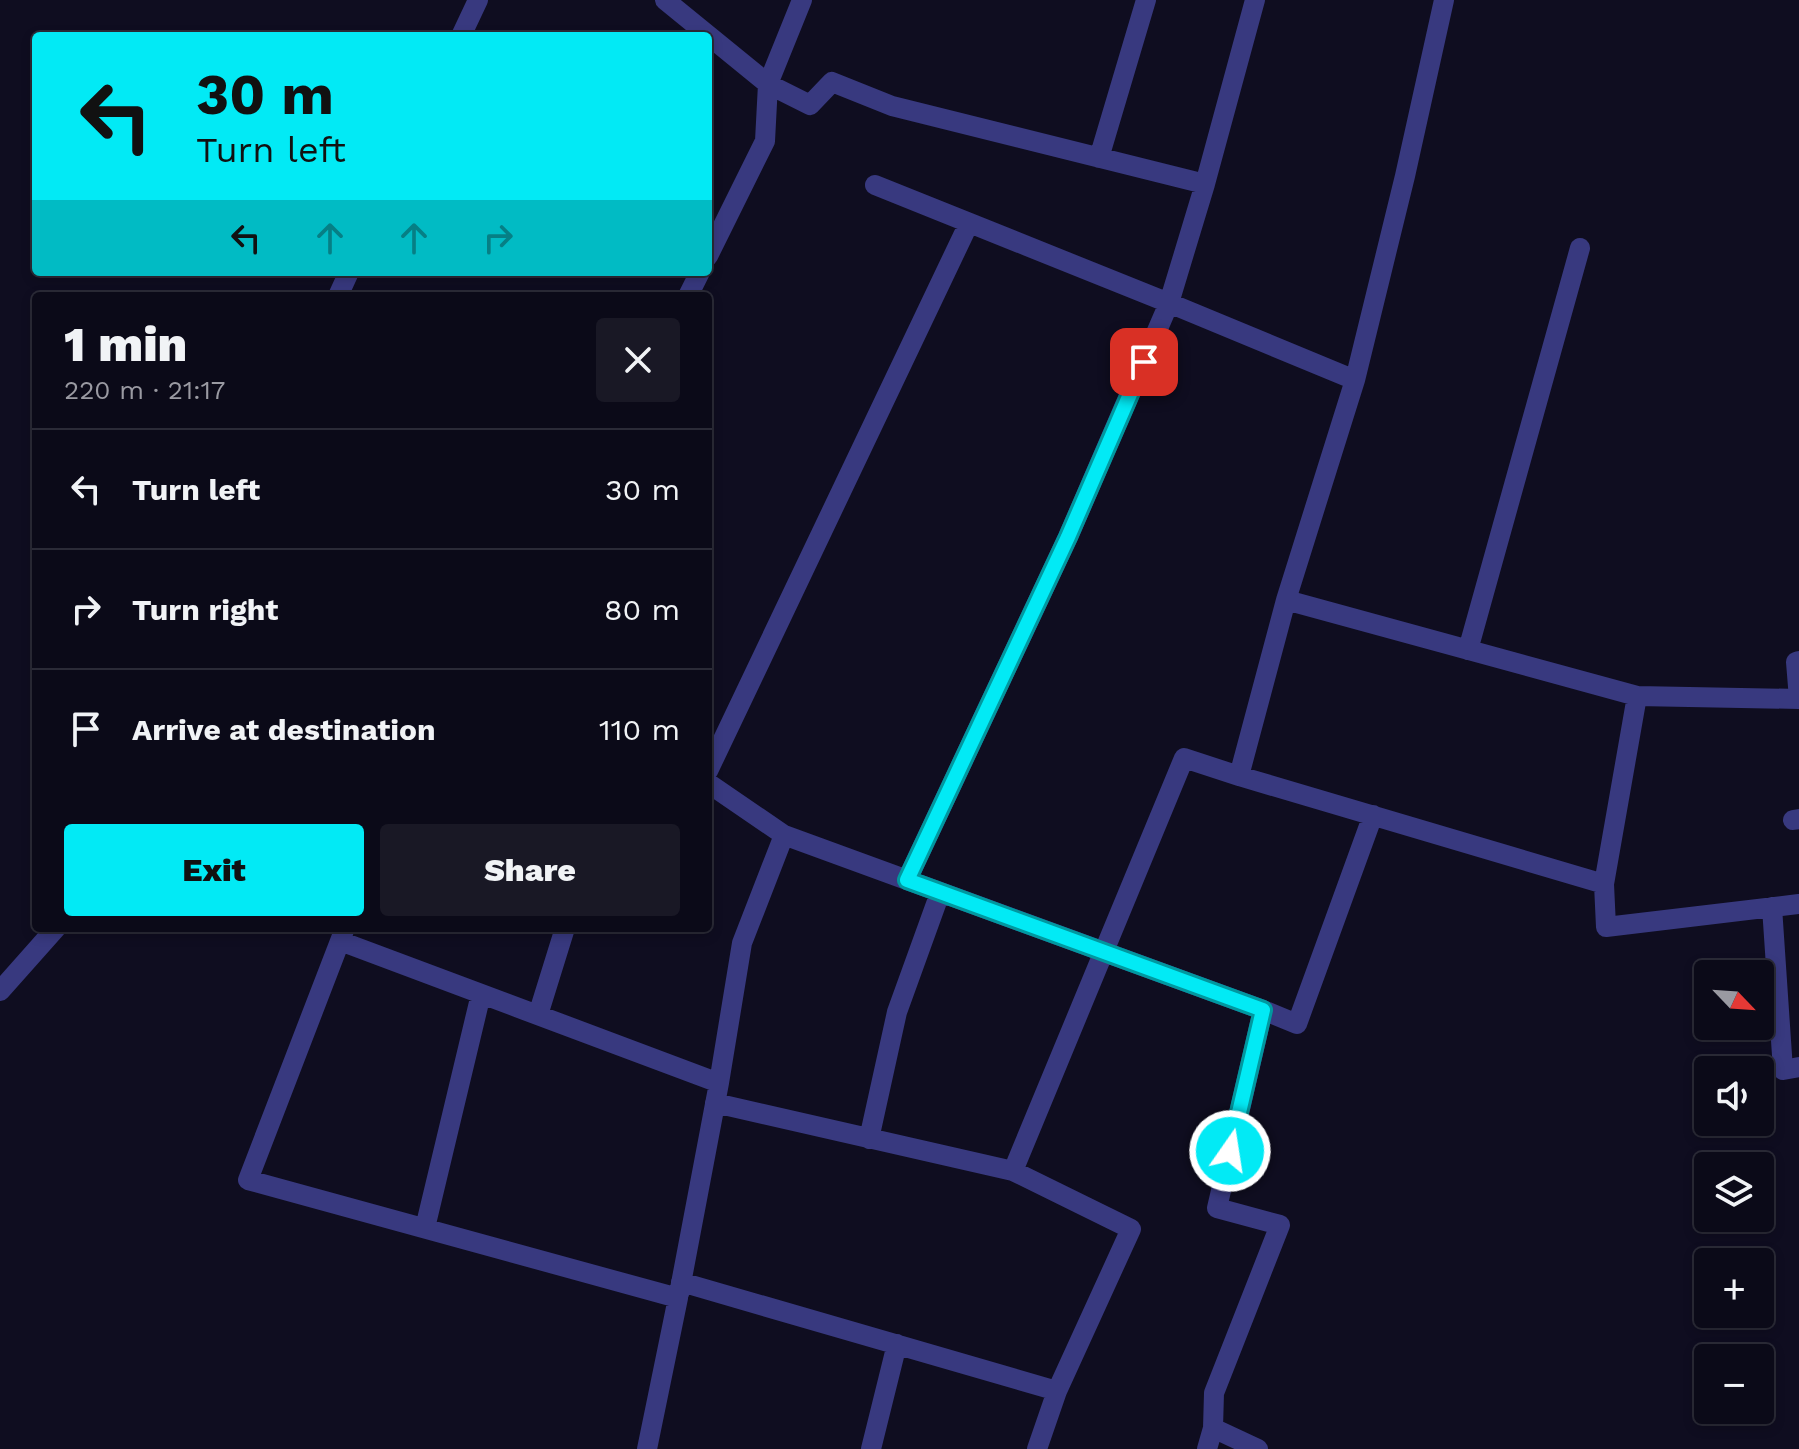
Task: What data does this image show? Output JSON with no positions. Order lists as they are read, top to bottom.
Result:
{
  "north": "bottom right",
  "page": {
    "turn": ["30 m", "Turn left"],
    "heading": ["1 min", "220 m · 21:17"],
    "list": [
      {
        "name": "Turn left",
        "value": "30 m"
      },
      {
        "name": "Turn right",
        "value": "80 m"
      },
      {
        "name": "Arrive at destination",
        "value": "110 m"
      }
    ],
    "buttons": ["Exit", "Share"],
    "map_buttons": ["+", "−"]
  }
}
